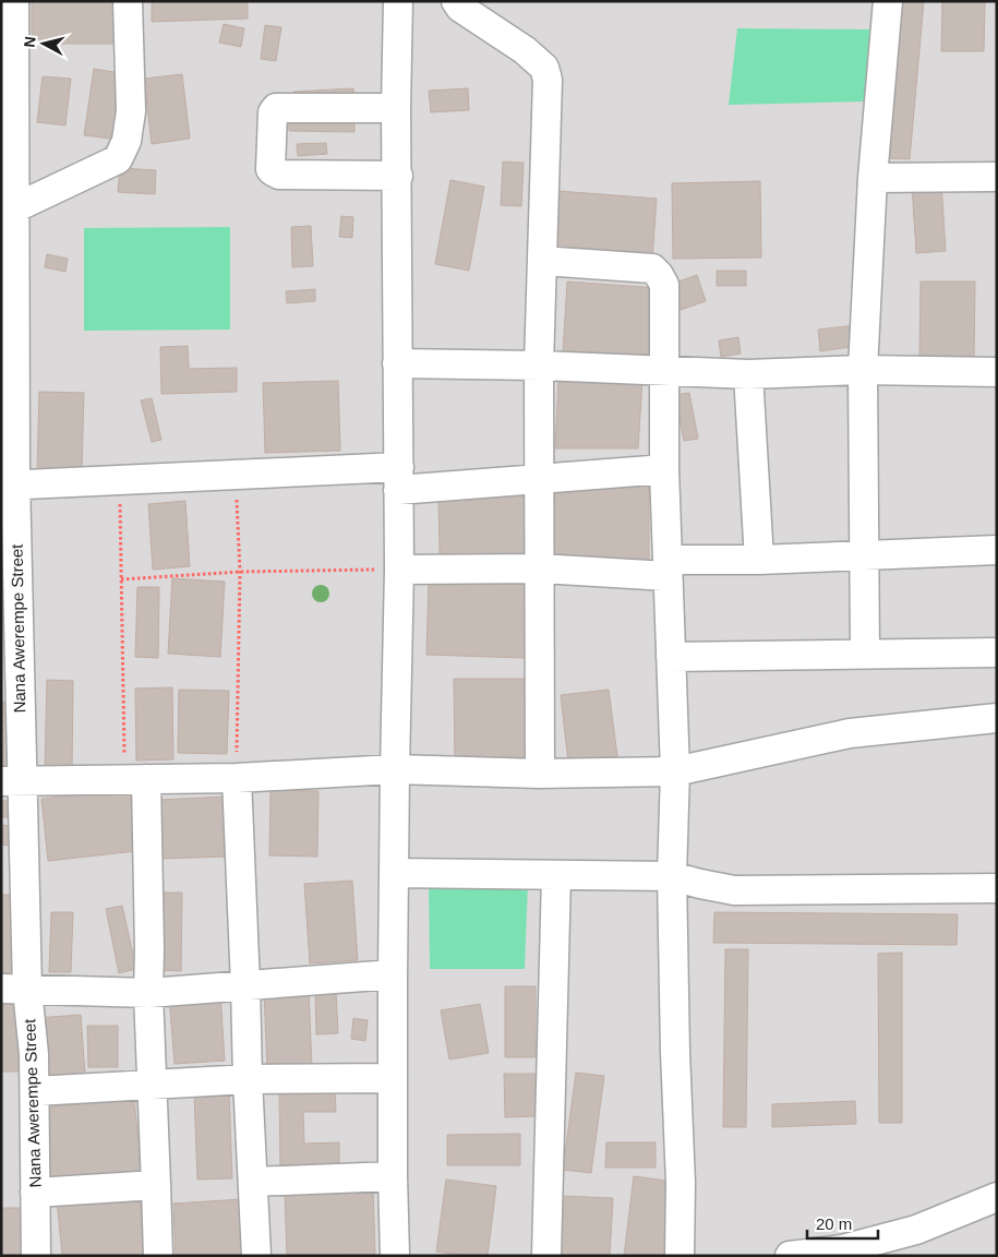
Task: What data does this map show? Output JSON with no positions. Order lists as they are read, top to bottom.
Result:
{
  "streets": {
    "street": ["Nana Awerempe Street"]
  },
  "scale_bar": "20 m",
  "north": "left"
}
